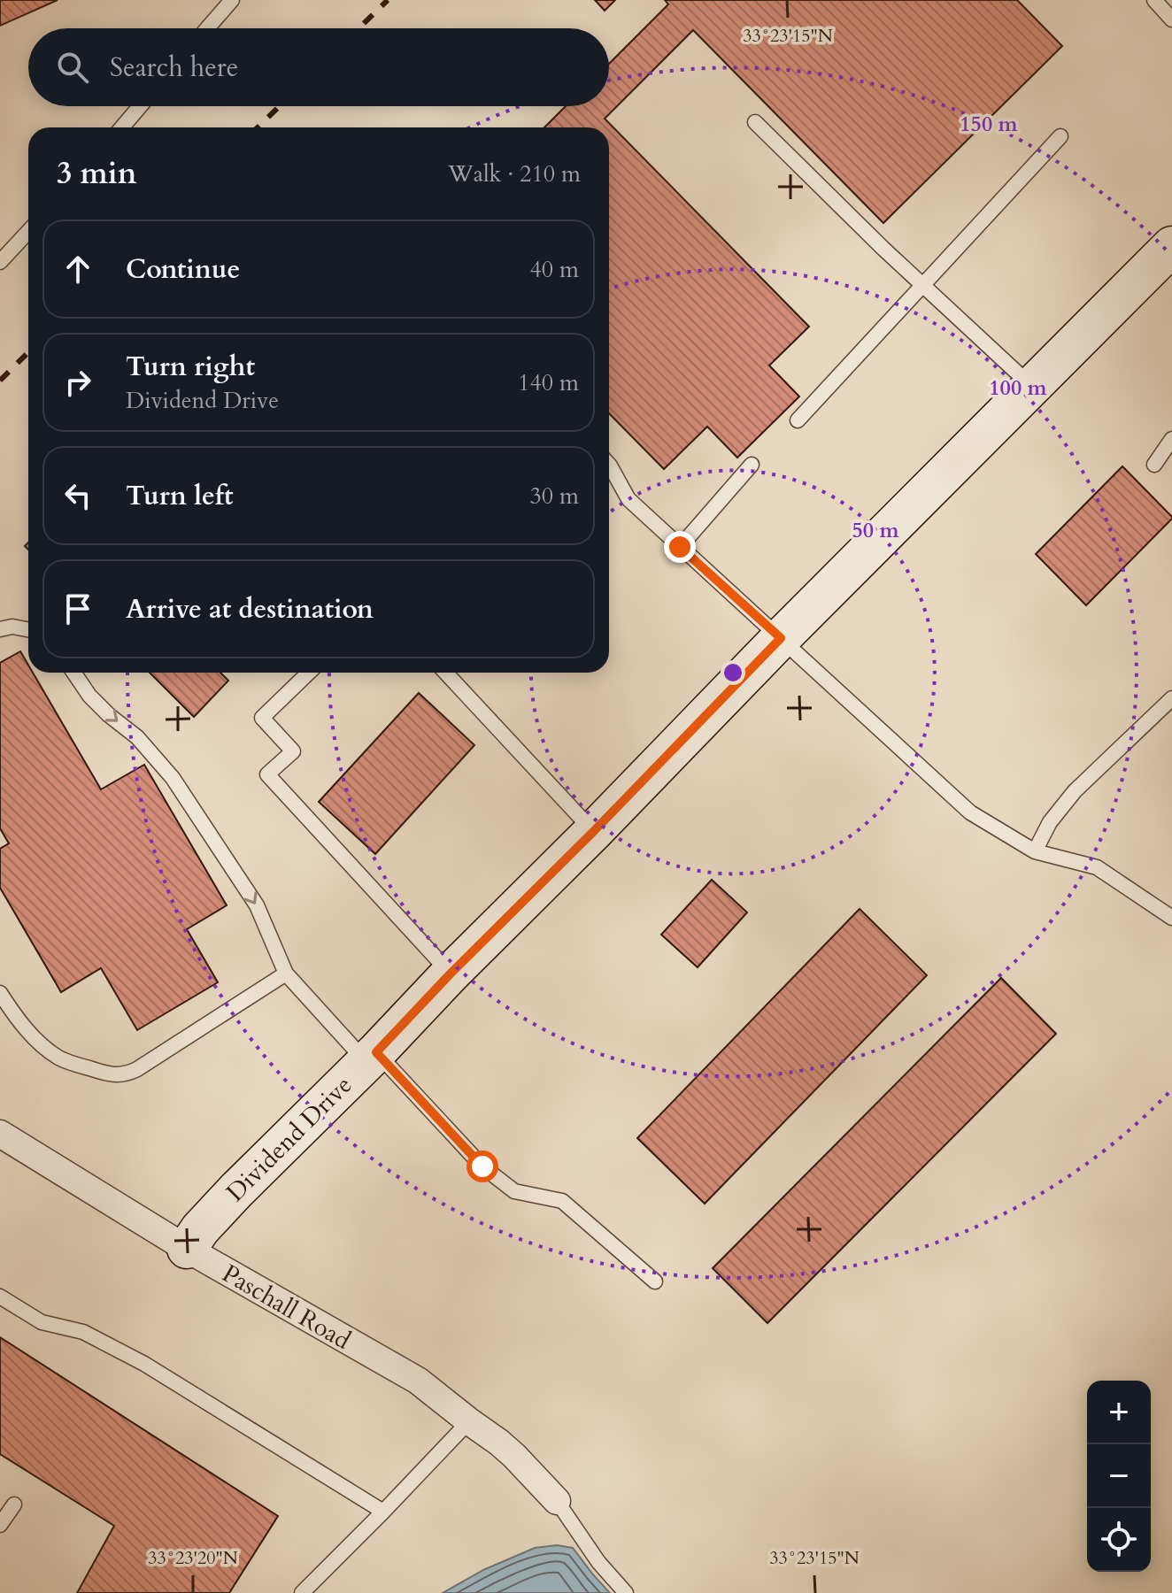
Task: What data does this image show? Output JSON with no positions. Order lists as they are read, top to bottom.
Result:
{
  "streets": {
    "street": ["Dividend Drive", "Paschall Road"]
  },
  "crossings": [
    ["Dividend Drive", "Paschall Road"]
  ],
  "page": {
    "search": "Search here",
    "heading": ["3 min", "Walk · 210 m"],
    "list": [
      ["Continue", "40 m"],
      ["Turn right", "Dividend Drive", "140 m"],
      ["Turn left", "30 m"],
      "Arrive at destination"
    ],
    "map_buttons": ["+", "−"]
  },
  "coordinates": ["33°23'15\"N", "33°23'20\"N"],
  "rings": ["150 m", "100 m", "50 m"]
}
